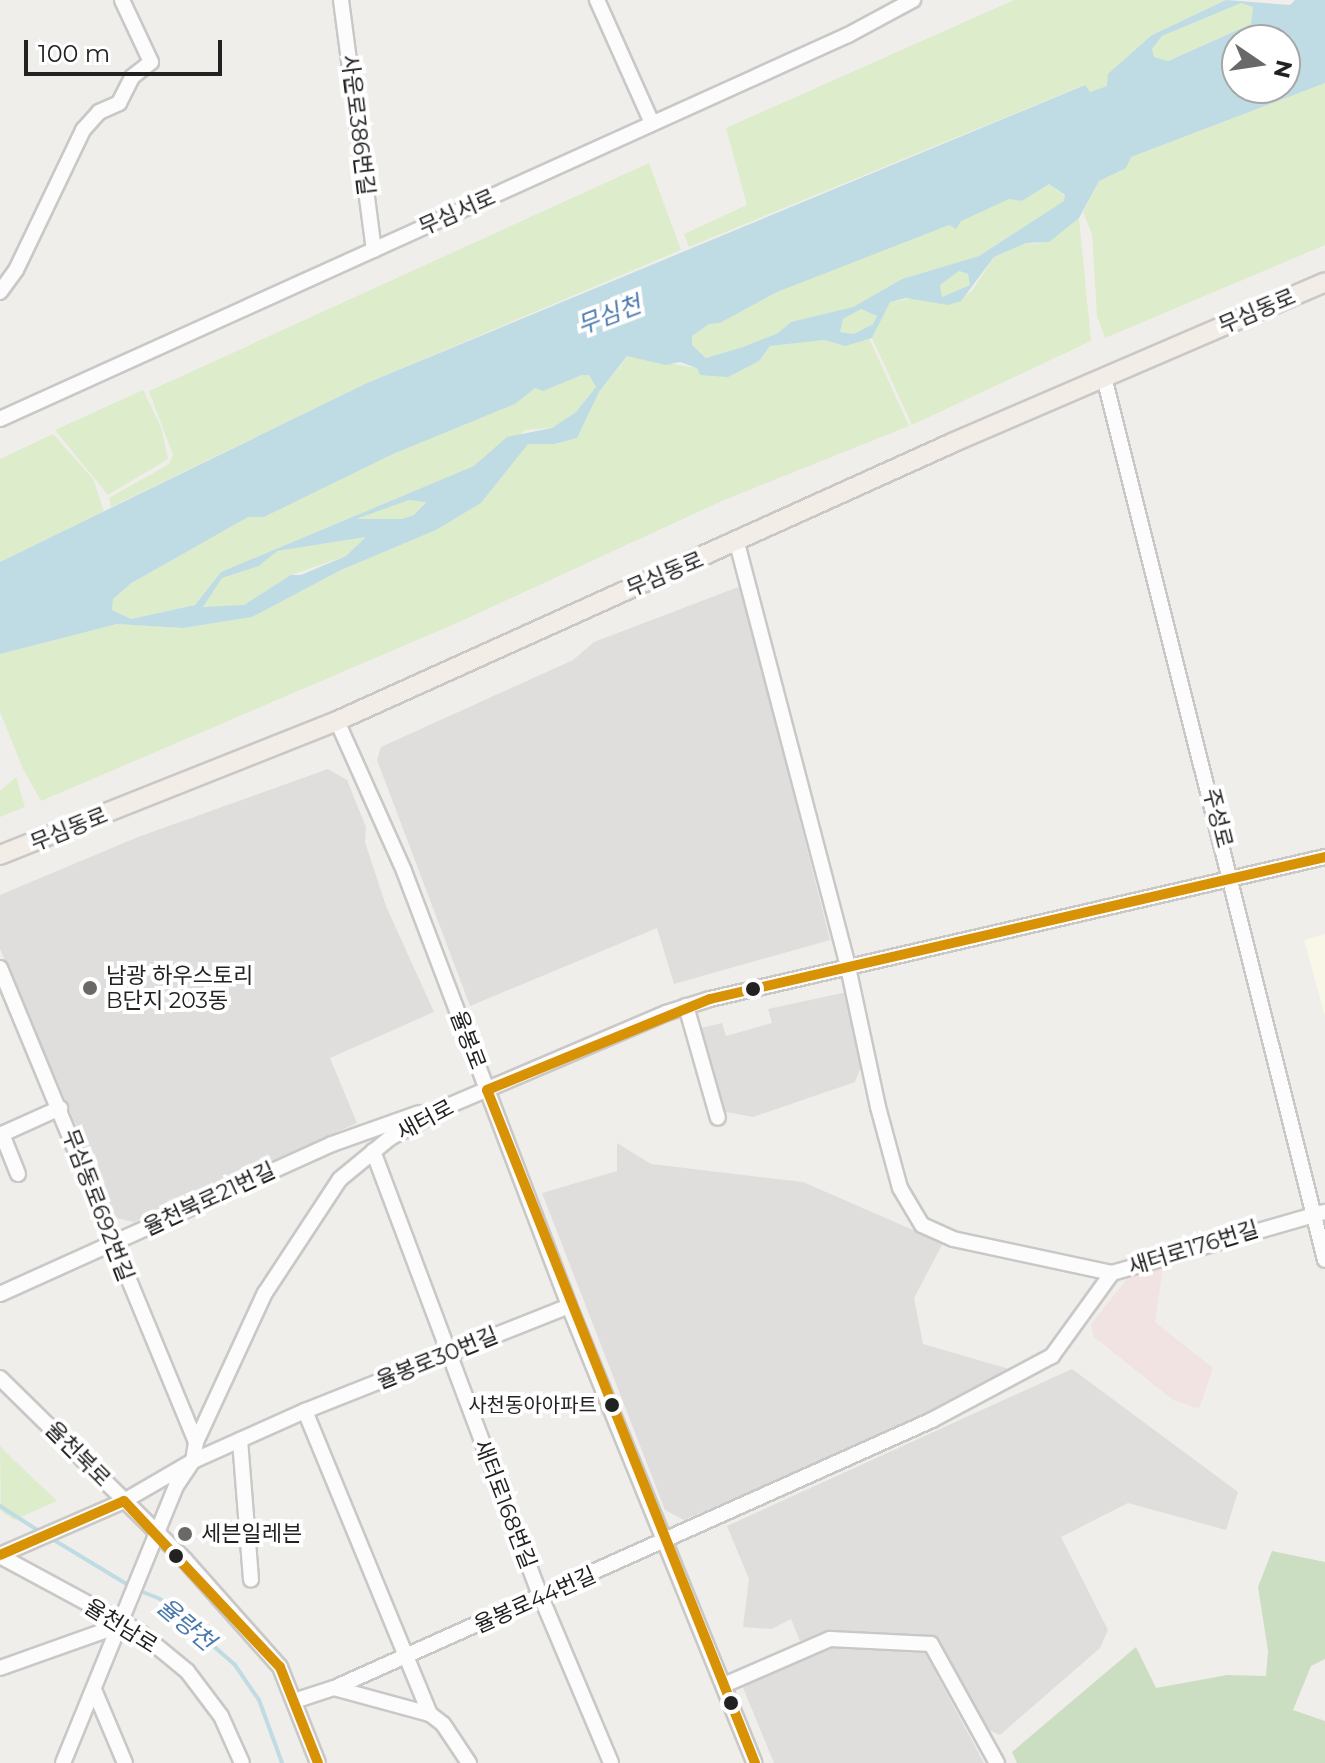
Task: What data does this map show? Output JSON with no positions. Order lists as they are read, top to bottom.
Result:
{
  "streets": {
    "main road": ["무심동로"],
    "street": [
      "사운로386번길",
      "무심서로",
      "주성로",
      "율봉로",
      "새터로",
      "율천북로21번길",
      "무심동로692번길",
      "새터로176번길",
      "율봉로30번길",
      "율천북로",
      "새터로168번길",
      "율봉로44번길",
      "율천남로"
    ]
  },
  "crossings": [
    ["사운로386번길", "무심서로"],
    ["무심동로", "주성로"],
    ["무심동로", "율봉로"],
    ["주성로", "새터로"],
    ["주성로", "새터로176번길"],
    ["율봉로", "새터로"],
    ["율봉로", "율봉로30번길"],
    ["율봉로", "율봉로44번길"],
    ["새터로", "율천북로21번길"],
    ["새터로", "무심동로692번길"],
    ["새터로", "새터로176번길"],
    ["새터로", "율봉로30번길"],
    ["새터로", "율천북로"],
    ["새터로", "새터로168번길"],
    ["새터로", "율천남로"],
    ["율천북로21번길", "무심동로692번길"],
    ["새터로176번길", "율봉로44번길"],
    ["율봉로30번길", "율천북로"],
    ["율봉로30번길", "새터로168번길"],
    ["율봉로30번길", "율천남로"],
    ["율천북로", "율봉로44번길"],
    ["새터로168번길", "율봉로44번길"]
  ],
  "water": ["무심천", "율량천"],
  "places": ["남광 하우스토리 B단지 203동", "사천동아아파트", "세븐일레븐"],
  "scale_bar": "100 m",
  "north": "right"
}
